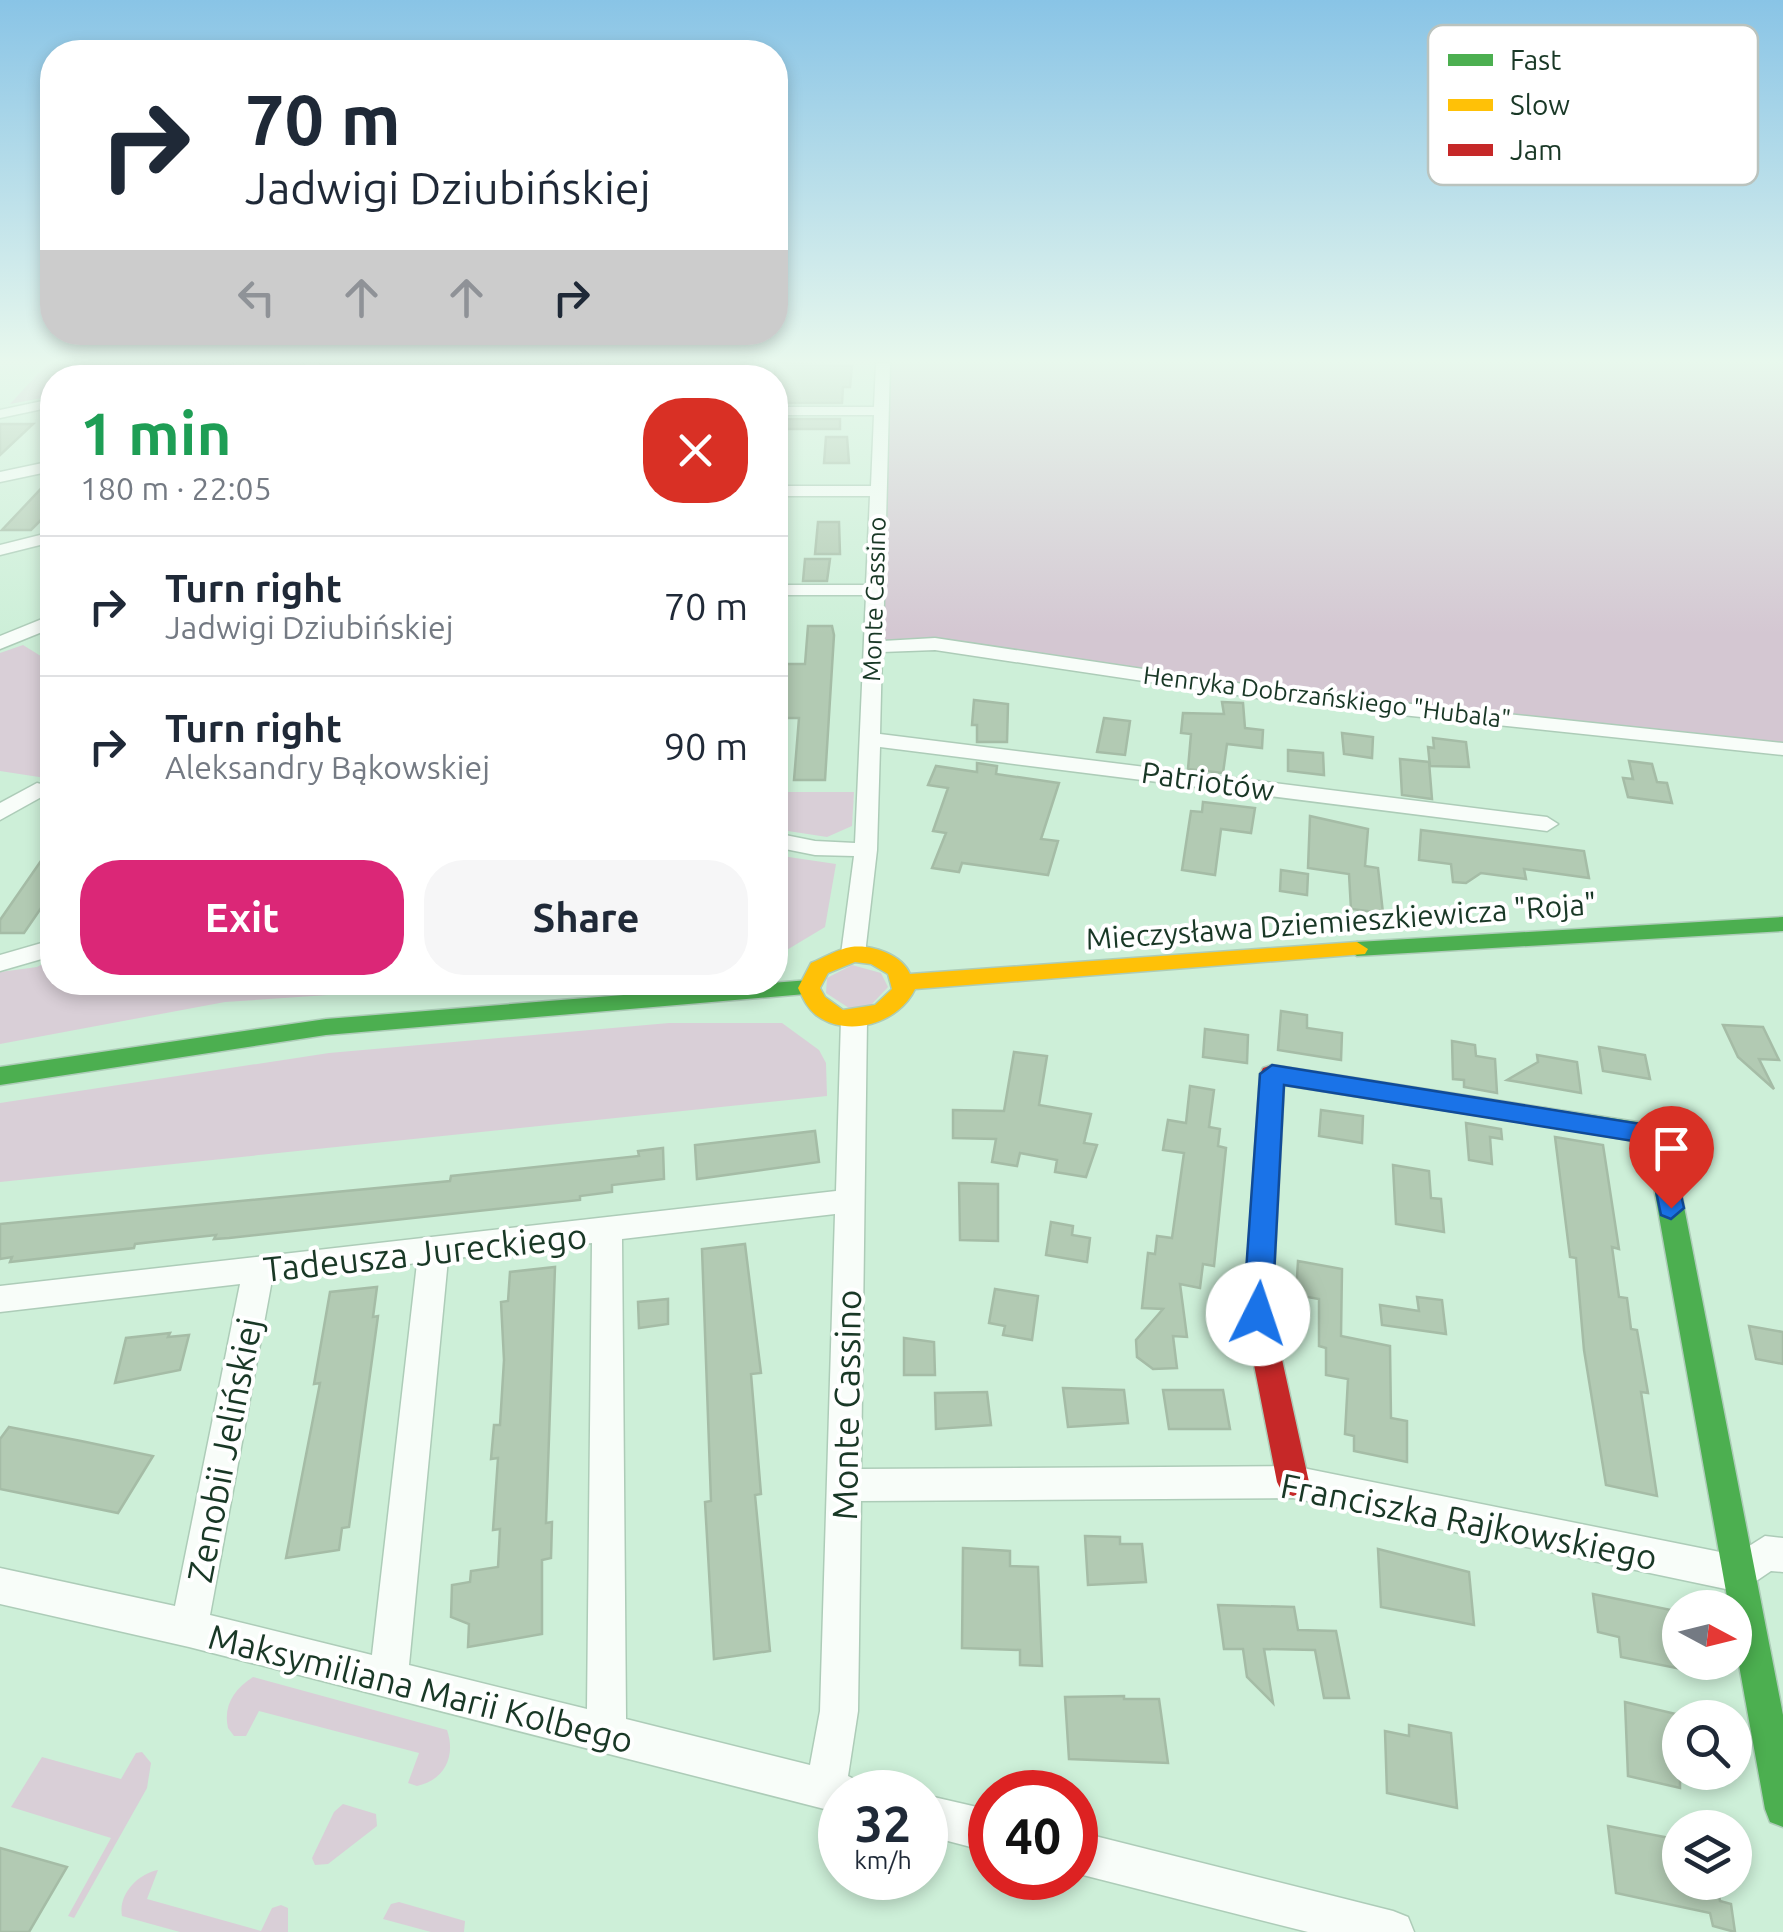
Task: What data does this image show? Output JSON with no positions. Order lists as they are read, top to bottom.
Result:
{
  "streets": {
    "main road": ["Mieczysława Dziemieszkiewicza \"Roja\""],
    "street": [
      "Monte Cassino",
      "Henryka Dobrzańskiego \"Hubala\"",
      "Patriotów",
      "Tadeusza Jureckiego",
      "Zenobii Jelińskiej",
      "Franciszka Rajkowskiego",
      "Maksymiliana Marii Kolbego"
    ]
  },
  "crossings": [
    ["Monte Cassino", "Henryka Dobrzańskiego \"Hubala\""],
    ["Monte Cassino", "Patriotów"],
    ["Monte Cassino", "Mieczysława Dziemieszkiewicza \"Roja\""],
    ["Monte Cassino", "Tadeusza Jureckiego"],
    ["Monte Cassino", "Franciszka Rajkowskiego"],
    ["Tadeusza Jureckiego", "Zenobii Jelińskiej"],
    ["Zenobii Jelińskiej", "Maksymiliana Marii Kolbego"]
  ],
  "legend": ["Fast", "Slow", "Jam"],
  "north": "right",
  "page": {
    "turn": ["70 m", "Jadwigi Dziubińskiej"],
    "heading": ["1 min", "180 m · 22:05"],
    "list": [
      {
        "name": "Turn right",
        "note": "Jadwigi Dziubińskiej",
        "value": "70 m"
      },
      {
        "name": "Turn right",
        "note": "Aleksandry Bąkowskiej",
        "value": "90 m"
      }
    ],
    "buttons": ["Exit", "Share"],
    "speed": "32 km/h",
    "limit": "40"
  }
}
